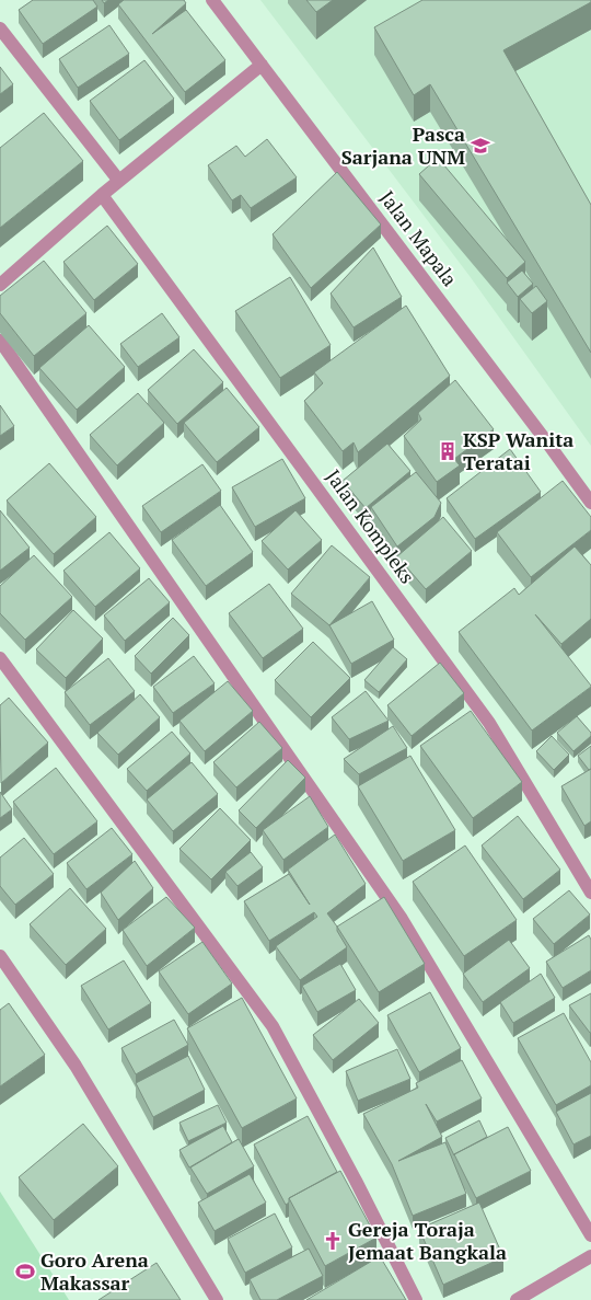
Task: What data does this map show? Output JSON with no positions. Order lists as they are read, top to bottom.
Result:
{
  "streets": {
    "street": ["Jalan Mapala", "Jalan Kompleks"]
  },
  "places": {
    "school or university": ["Pasca Sarjana UNM"],
    "building": ["KSP Wanita Teratai"],
    "church": ["Gereja Toraja Jemaat Bangkala"],
    "sports": ["Goro Arena Makassar"]
  }
}
